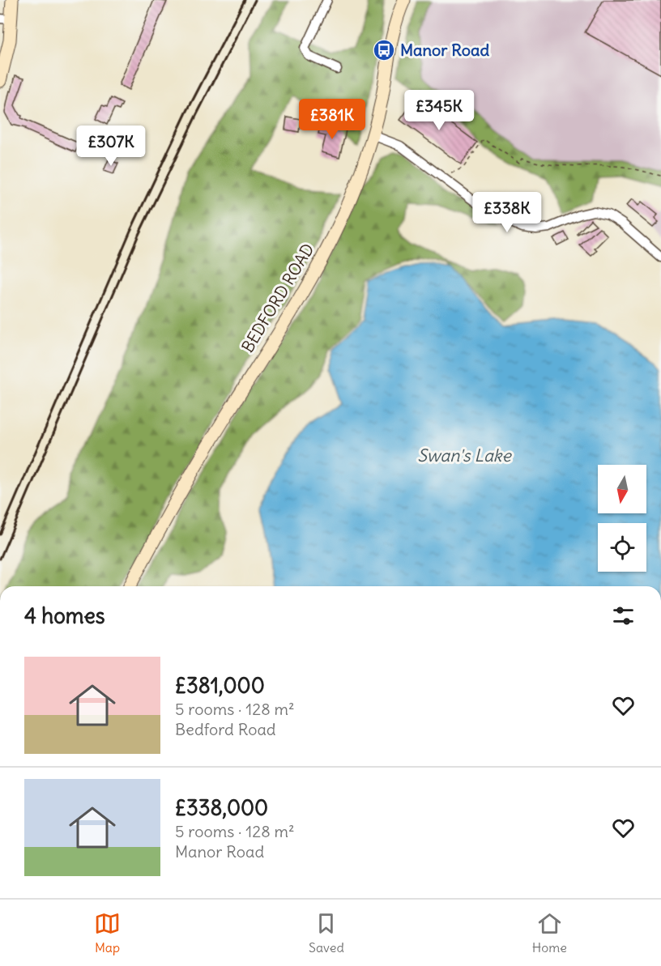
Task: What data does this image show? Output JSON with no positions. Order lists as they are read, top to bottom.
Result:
{
  "streets": {
    "main road": ["BEDFORD ROAD"]
  },
  "water": ["Swan's Lake"],
  "places": {
    "bus stop": ["Manor Road"]
  },
  "north": "bottom",
  "page": {
    "price": [
      "£345K",
      "£381K",
      "£307K",
      "£338K"
    ],
    "heading": "4 homes",
    "list": [
      {
        "name": "£381,000",
        "note": "5 rooms · 128 m² · Bedford Road"
      },
      {
        "name": "£338,000",
        "note": "5 rooms · 128 m² · Manor Road"
      }
    ],
    "tabs": ["Map", "Saved", "Home"]
  }
}
